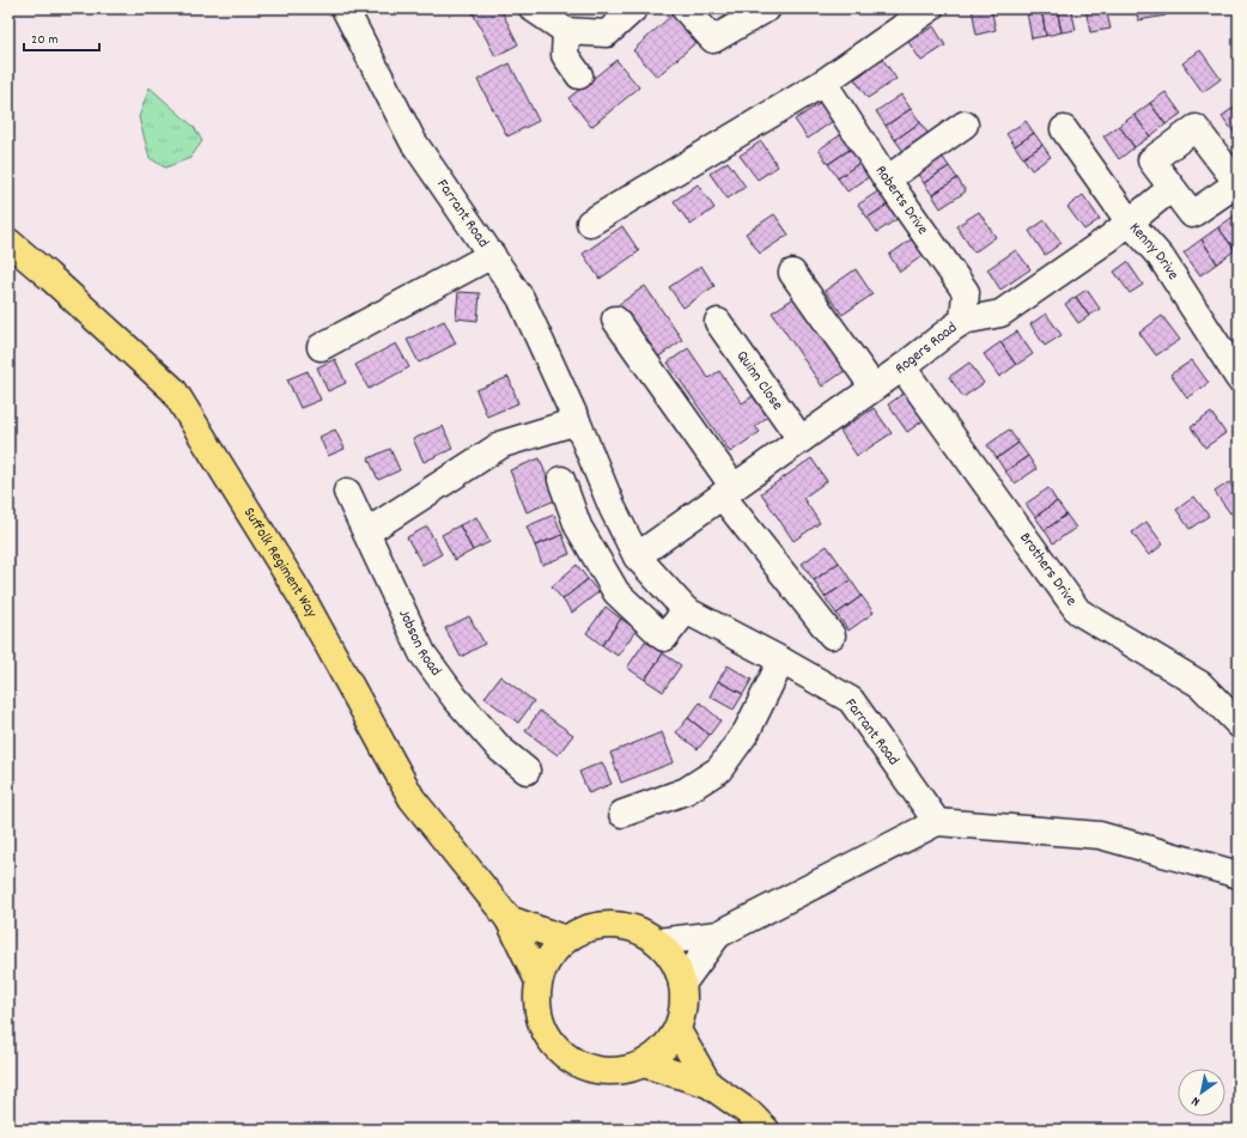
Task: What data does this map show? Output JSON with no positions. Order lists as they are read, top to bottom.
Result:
{
  "streets": {
    "main road": ["Suffolk Regiment Way"],
    "street": [
      "Roberts Drive",
      "Farrant Road",
      "Kenny Drive",
      "Rogers Road",
      "Quinn Close",
      "Brothers Drive",
      "Jobson Road"
    ]
  },
  "crossings": [
    ["Roberts Drive", "Rogers Road"],
    ["Farrant Road", "Rogers Road"],
    ["Kenny Drive", "Rogers Road"],
    ["Rogers Road", "Quinn Close"],
    ["Rogers Road", "Brothers Drive"]
  ],
  "scale_bar": "20 m",
  "north": "bottom left"
}
